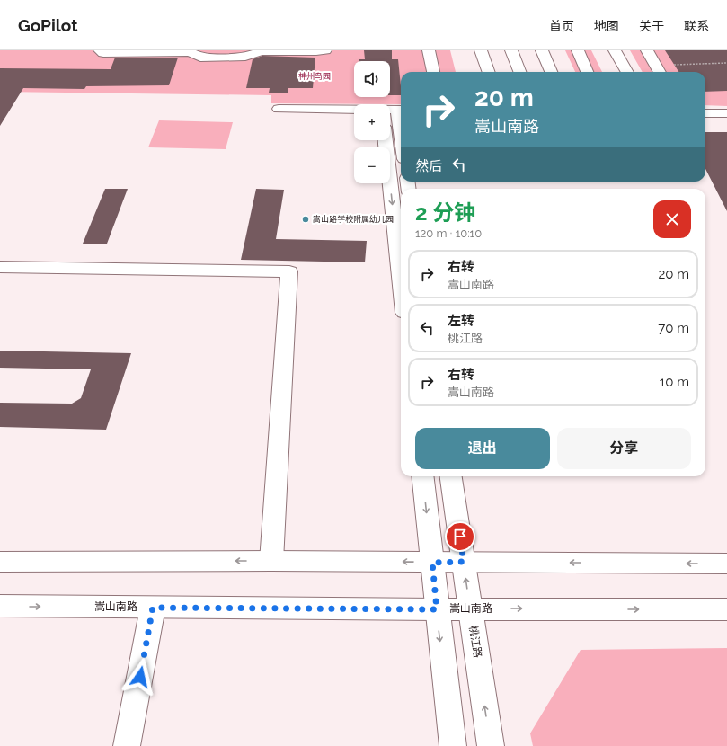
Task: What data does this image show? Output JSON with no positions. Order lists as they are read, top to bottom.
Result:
{
  "streets": {
    "street": ["嵩山南路", "桃江路"]
  },
  "crossings": [
    ["嵩山南路", "桃江路"]
  ],
  "parks": ["神州鸟园"],
  "places": ["嵩山路学校附属幼儿园"],
  "page": {
    "header": "GoPilot",
    "nav": [
      "首页",
      "地图",
      "关于",
      "联系"
    ],
    "map_buttons": ["+", "−"],
    "turn": ["20 m", "嵩山南路"],
    "then": "然后",
    "heading": ["2 分钟", "120 m · 10:10"],
    "list": [
      {
        "name": "右转",
        "note": "嵩山南路",
        "value": "20 m"
      },
      {
        "name": "左转",
        "note": "桃江路",
        "value": "70 m"
      },
      {
        "name": "右转",
        "note": "嵩山南路",
        "value": "10 m"
      }
    ],
    "buttons": ["退出", "分享"]
  }
}
